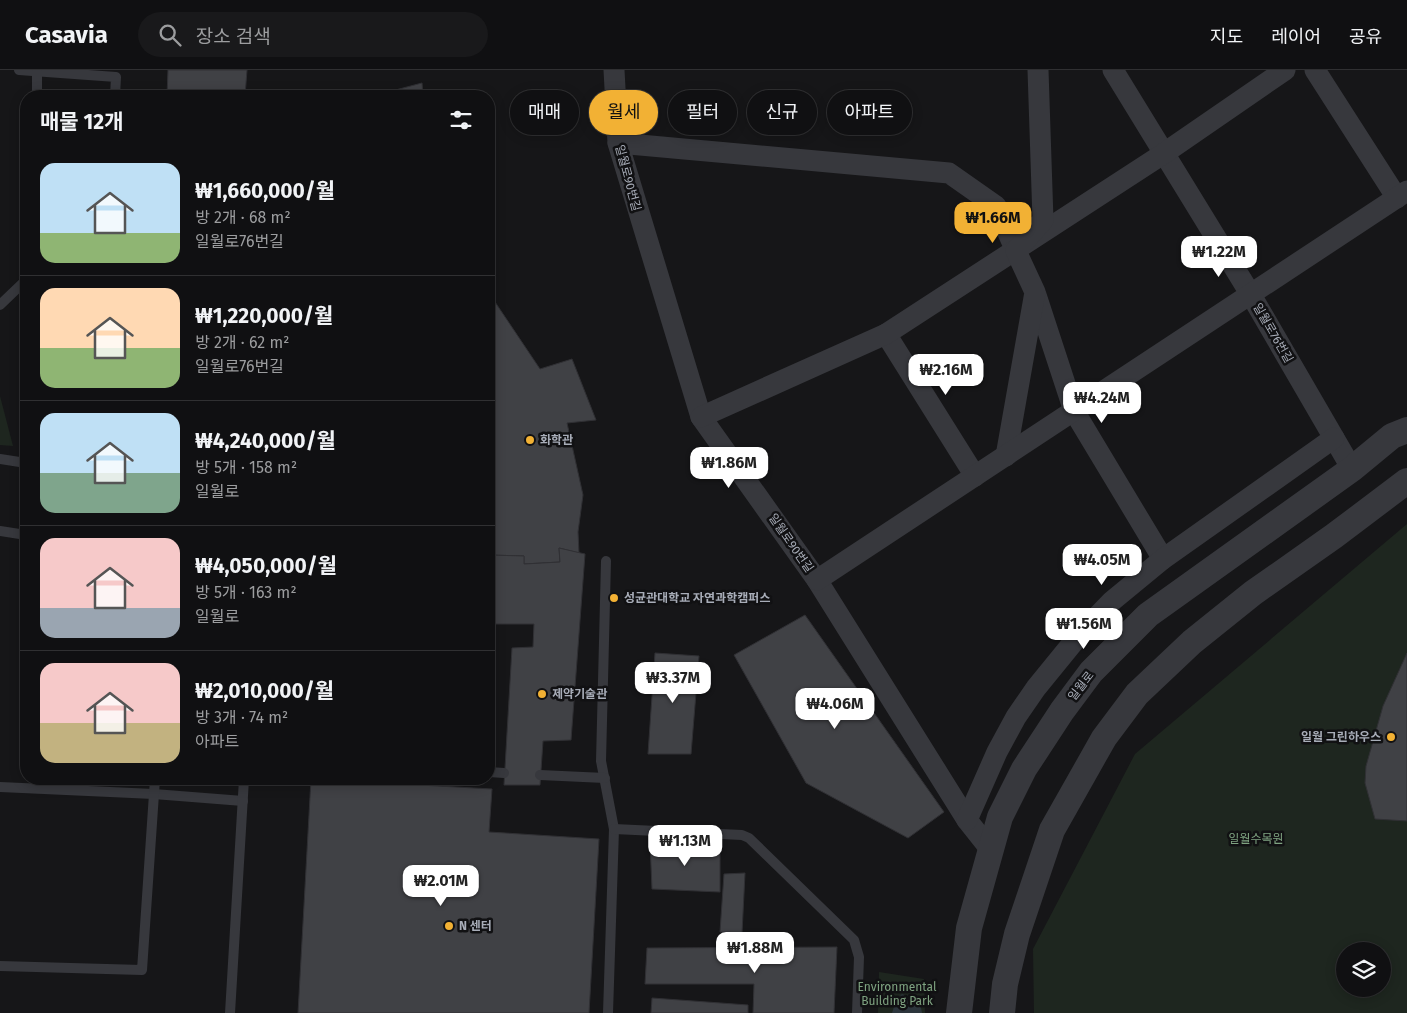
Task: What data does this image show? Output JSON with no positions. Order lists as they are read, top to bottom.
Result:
{
  "streets": {
    "street": ["일월로90번길", "일월로76번길", "일월로"]
  },
  "crossings": [
    ["일월로90번길", "일월로"],
    ["일월로76번길", "일월로"]
  ],
  "parks": ["일월수목원", "Environmental Building Park"],
  "places": [
    "화학관",
    "성균관대학교 자연과학캠퍼스",
    "제약기술관",
    "일월 그린하우스",
    "N 센터"
  ],
  "page": {
    "header": "Casavia",
    "search": "장소 검색",
    "nav": ["지도", "레이어", "공유"],
    "chip": [
      "매매",
      "월세",
      "필터",
      "신규",
      "아파트"
    ],
    "heading": "매물 12개",
    "list": [
      {
        "name": "₩1,660,000/월",
        "note": "방 2개 · 68 m² · 일월로76번길"
      },
      {
        "name": "₩1,220,000/월",
        "note": "방 2개 · 62 m² · 일월로76번길"
      },
      {
        "name": "₩4,240,000/월",
        "note": "방 5개 · 158 m² · 일월로"
      },
      {
        "name": "₩4,050,000/월",
        "note": "방 5개 · 163 m² · 일월로"
      },
      {
        "name": "₩2,010,000/월",
        "note": "방 3개 · 74 m² · 아파트"
      }
    ],
    "price": [
      "₩1.66M",
      "₩1.22M",
      "₩2.16M",
      "₩4.24M",
      "₩1.86M",
      "₩4.05M",
      "₩1.56M",
      "₩3.37M",
      "₩4.06M",
      "₩1.13M",
      "₩2.01M",
      "₩1.88M"
    ]
  }
}
